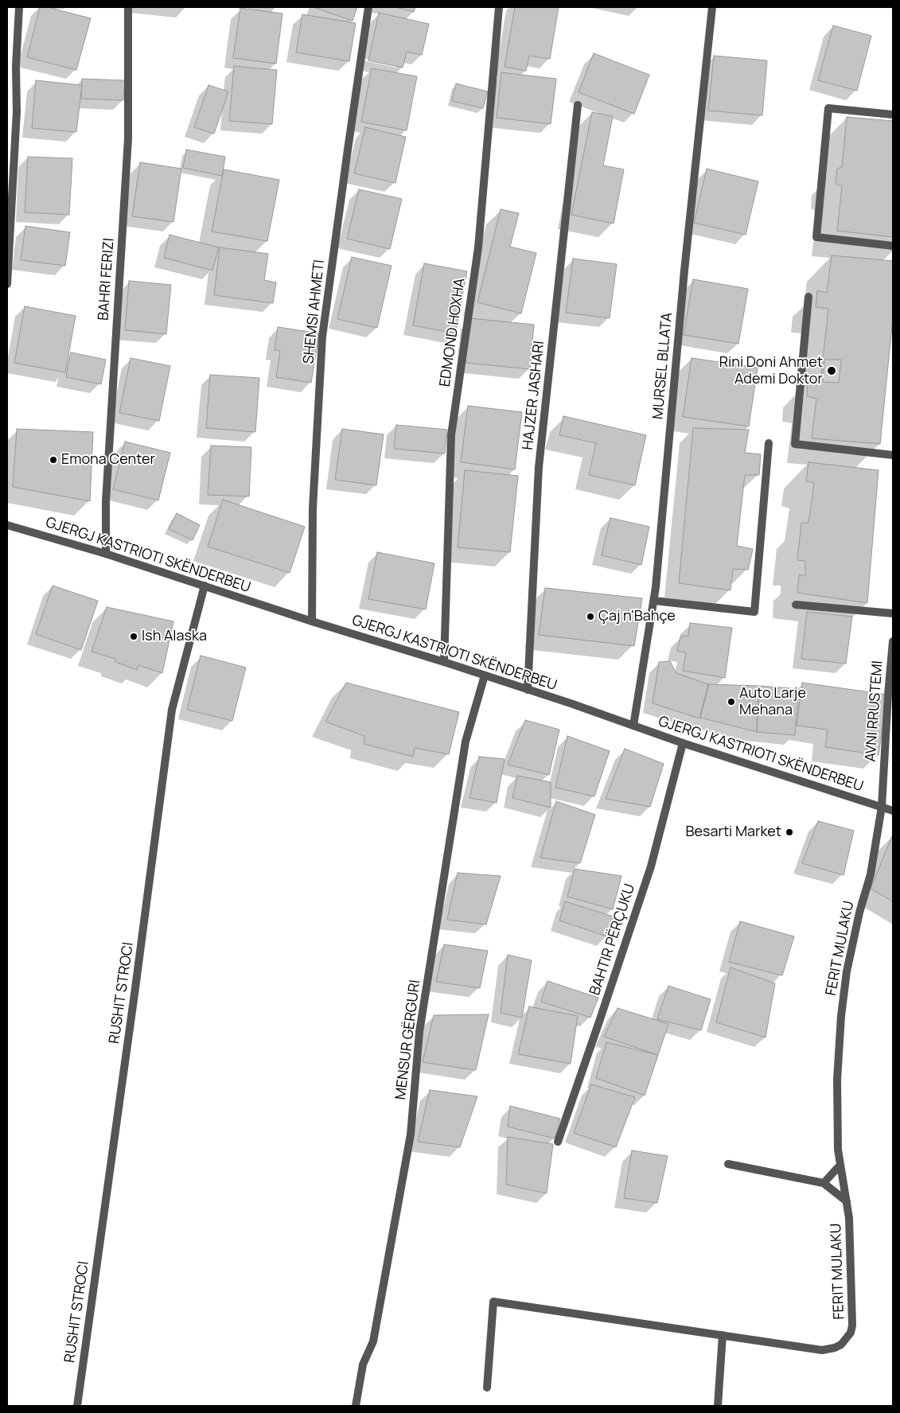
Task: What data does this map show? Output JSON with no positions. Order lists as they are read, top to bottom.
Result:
{
  "streets": {
    "street": [
      "BAHRI FERIZI",
      "SHEMSI AHMETI",
      "EDMOND HOXHA",
      "MURSEL BLLATA",
      "HAJZER JASHARI",
      "GJERGJ KASTRIOTI SKËNDERBEU",
      "AVNI RRUSTEMI",
      "BAHTIR PËRÇUKU",
      "FERIT MULAKU",
      "RUSHIT STROCI",
      "MENSUR GËRGURI"
    ]
  },
  "crossings": [
    ["BAHRI FERIZI", "GJERGJ KASTRIOTI SKËNDERBEU"],
    ["SHEMSI AHMETI", "GJERGJ KASTRIOTI SKËNDERBEU"],
    ["EDMOND HOXHA", "GJERGJ KASTRIOTI SKËNDERBEU"],
    ["MURSEL BLLATA", "GJERGJ KASTRIOTI SKËNDERBEU"],
    ["HAJZER JASHARI", "GJERGJ KASTRIOTI SKËNDERBEU"],
    ["GJERGJ KASTRIOTI SKËNDERBEU", "AVNI RRUSTEMI"],
    ["GJERGJ KASTRIOTI SKËNDERBEU", "BAHTIR PËRÇUKU"],
    ["GJERGJ KASTRIOTI SKËNDERBEU", "FERIT MULAKU"],
    ["GJERGJ KASTRIOTI SKËNDERBEU", "RUSHIT STROCI"],
    ["GJERGJ KASTRIOTI SKËNDERBEU", "MENSUR GËRGURI"],
    ["AVNI RRUSTEMI", "FERIT MULAKU"]
  ],
  "places": [
    "Rini Doni Ahmet Ademi Doktor",
    "Emona Center",
    "Çaj n'Bahçe",
    "Ish Alaska",
    "Auto Larje Mehana",
    "Besarti Market"
  ]
}
